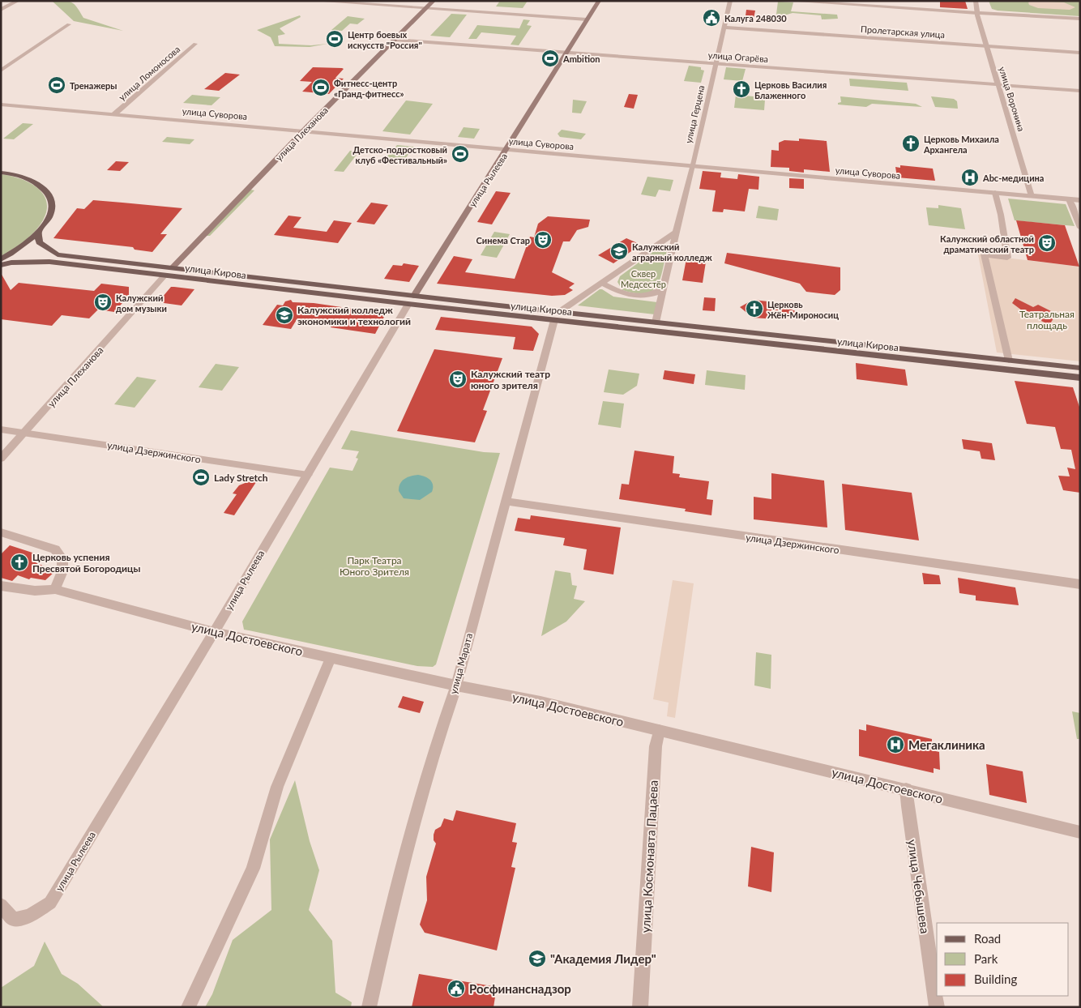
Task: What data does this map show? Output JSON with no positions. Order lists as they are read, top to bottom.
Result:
{
  "streets": {
    "main road": ["улица Плеханова", "улица Рылеева", "улица Кирова"],
    "street": [
      "Пролетарская улица",
      "улица Огарёва",
      "улица Ломоносова",
      "улица Воронина",
      "улица Суворова",
      "улица Герцена",
      "улица Дзержинского",
      "улица Достоевского",
      "улица Марата",
      "улица Космонавта Пацаева",
      "улица Чебышева"
    ]
  },
  "crossings": [
    ["Пролетарская улица", "улица Воронина"],
    ["Пролетарская улица", "улица Герцена"],
    ["улица Огарёва", "улица Воронина"],
    ["улица Огарёва", "улица Герцена"],
    ["улица Огарёва", "улица Плеханова"],
    ["улица Огарёва", "улица Рылеева"],
    ["улица Ломоносова", "улица Суворова"],
    ["улица Воронина", "улица Суворова"],
    ["улица Суворова", "улица Герцена"],
    ["улица Суворова", "улица Плеханова"],
    ["улица Суворова", "улица Рылеева"],
    ["улица Герцена", "улица Кирова"],
    ["улица Плеханова", "улица Кирова"],
    ["улица Плеханова", "улица Дзержинского"],
    ["улица Рылеева", "улица Кирова"],
    ["улица Рылеева", "улица Дзержинского"],
    ["улица Рылеева", "улица Достоевского"],
    ["улица Кирова", "улица Марата"],
    ["улица Дзержинского", "улица Марата"],
    ["улица Достоевского", "улица Марата"],
    ["улица Достоевского", "улица Космонавта Пацаева"],
    ["улица Достоевского", "улица Чебышева"]
  ],
  "parks": ["Сквер Медсестёр", "Театральная площадь", "Парк Театра Юного Зрителя"],
  "places": {
    "public building": ["Калуга 248030", "Росфинанснадзор"],
    "sports": [
      "Центр боевых искусств \"Россия\"",
      "Ambition",
      "Тренажеры",
      "Фитнесс-центр «Гранд-фитнесс»",
      "Детско-подростковый клуб «Фестивальный»",
      "Lady Stretch"
    ],
    "church": [
      "Церковь Василия Блаженного",
      "Церковь Михаила Архангела",
      "Церковь Жён-Мироносиц",
      "Церковь успения Пресвятой Богородицы"
    ],
    "hospital": ["Abc-медицина", "Мегаклиника"],
    "theatre": [
      "Синема Стар",
      "Калужский областной драматический театр",
      "Калужский дом музыки",
      "Калужский театр юного зрителя"
    ],
    "school or university": ["Калужский аграрный колледж", "Калужский колледж экономики и технологий", "\"Академия Лидер\""]
  },
  "legend": ["Road", "Park", "Building"]
}
